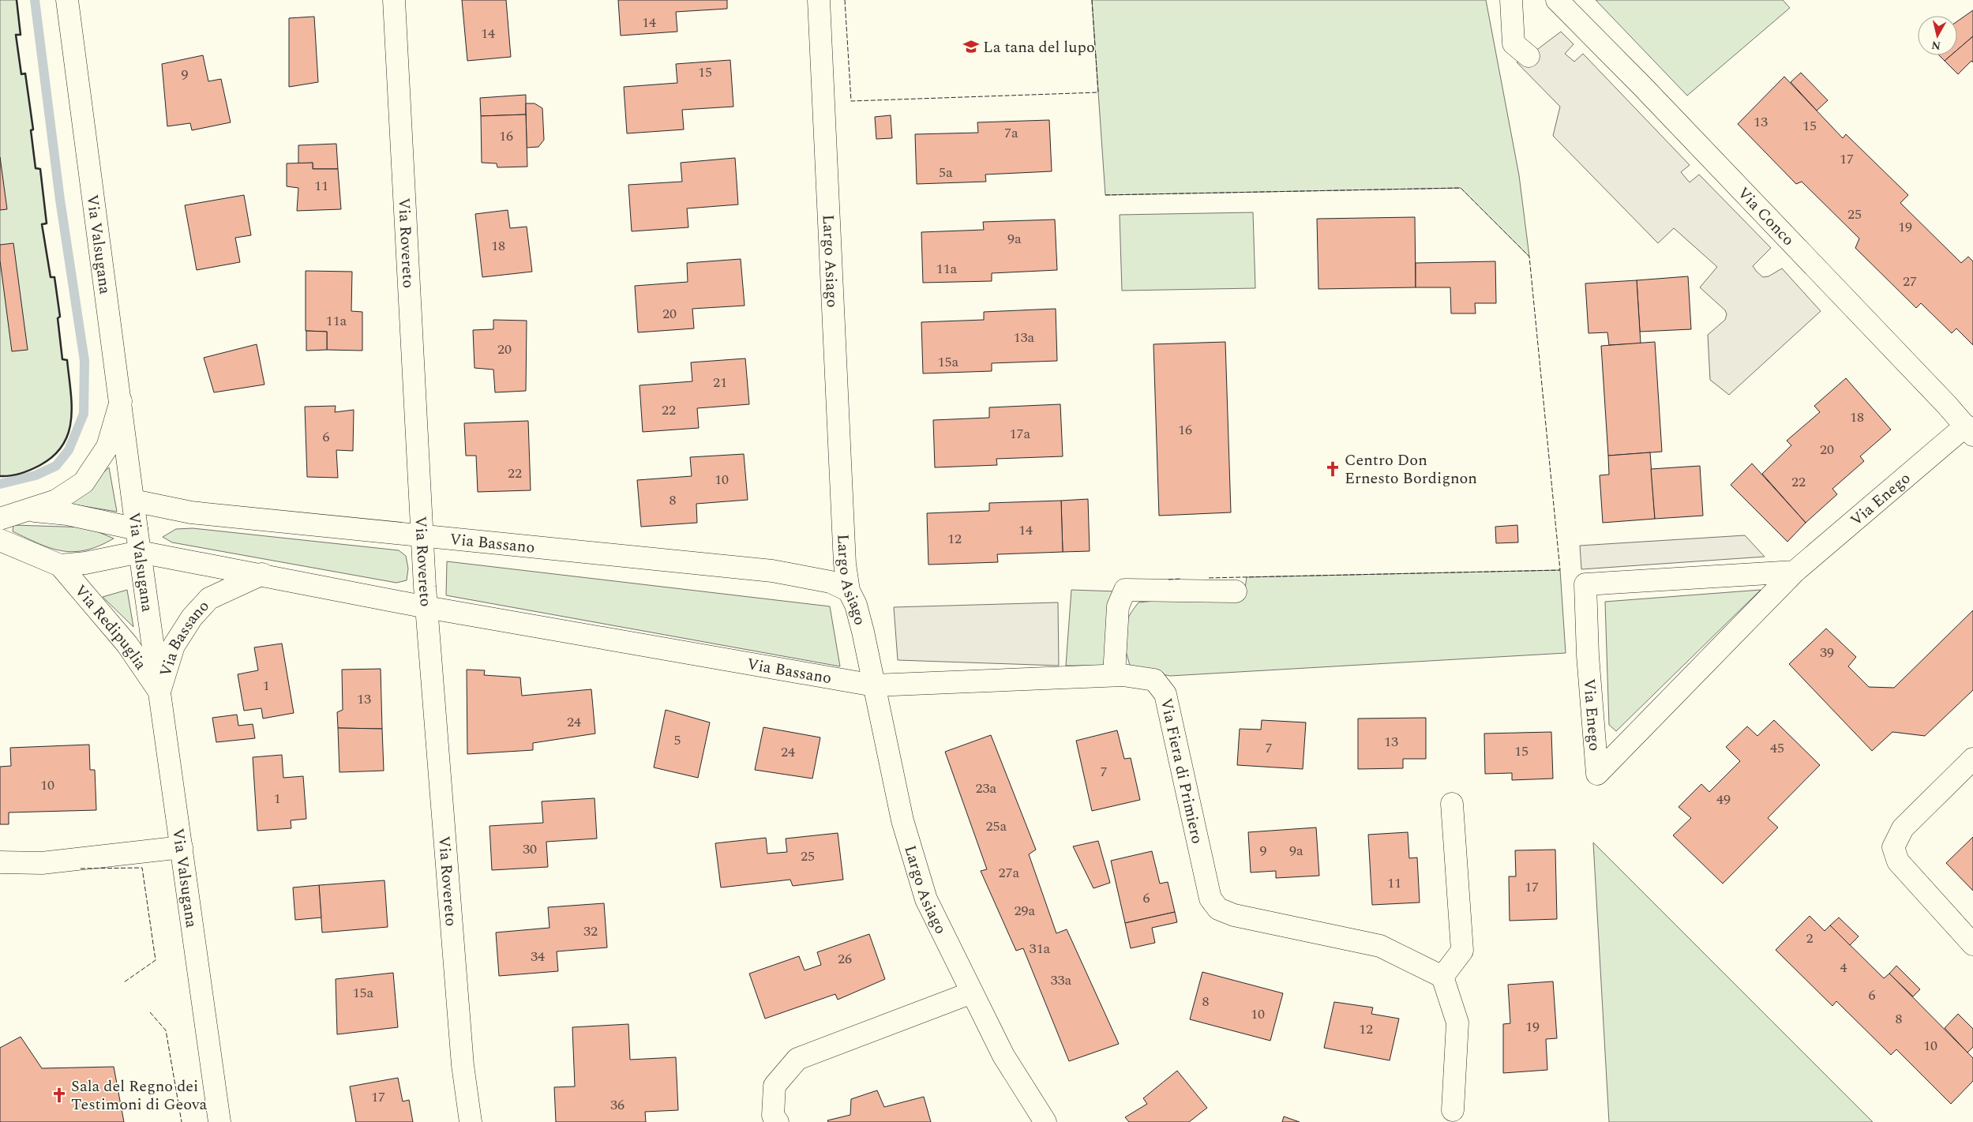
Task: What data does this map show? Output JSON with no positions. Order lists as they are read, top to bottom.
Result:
{
  "streets": {
    "street": [
      "Via Conco",
      "Via Rovereto",
      "Via Valsugana",
      "Largo Asiago",
      "Via Enego",
      "Via Bassano",
      "Via Redipuglia",
      "Via Fiera di Primiero"
    ]
  },
  "crossings": [
    ["Via Conco", "Via Enego"],
    ["Via Rovereto", "Via Bassano"],
    ["Via Valsugana", "Via Bassano"],
    ["Via Valsugana", "Via Redipuglia"],
    ["Largo Asiago", "Via Bassano"],
    ["Largo Asiago", "Via Fiera di Primiero"],
    ["Via Bassano", "Via Redipuglia"],
    ["Via Bassano", "Via Fiera di Primiero"]
  ],
  "places": {
    "school or university": ["La tana del lupo"],
    "church": ["Centro Don Ernesto Bordignon", "Sala del Regno dei Testimoni di Geova"]
  },
  "house_numbers": [
    "14",
    "14",
    "15",
    "9",
    "13",
    "15",
    "7a",
    "16",
    "17",
    "5a",
    "11",
    "25",
    "19",
    "9a",
    "18",
    "11a",
    "27",
    "20",
    "11a",
    "13a",
    "20",
    "15a",
    "21",
    "22",
    "18",
    "16",
    "17a",
    "6",
    "20",
    "22",
    "10",
    "22",
    "8",
    "14",
    "12",
    "39",
    "1",
    "13",
    "24",
    "5",
    "13",
    "7",
    "45",
    "15",
    "24",
    "7",
    "10",
    "23a",
    "1",
    "49",
    "25a",
    "30",
    "9",
    "9a",
    "25",
    "27a",
    "11",
    "17",
    "6",
    "29a",
    "32",
    "2",
    "31a",
    "34",
    "26",
    "4",
    "33a",
    "15a",
    "6",
    "8",
    "10",
    "8",
    "19",
    "12",
    "10",
    "17",
    "36"
  ],
  "north": "bottom"
}
